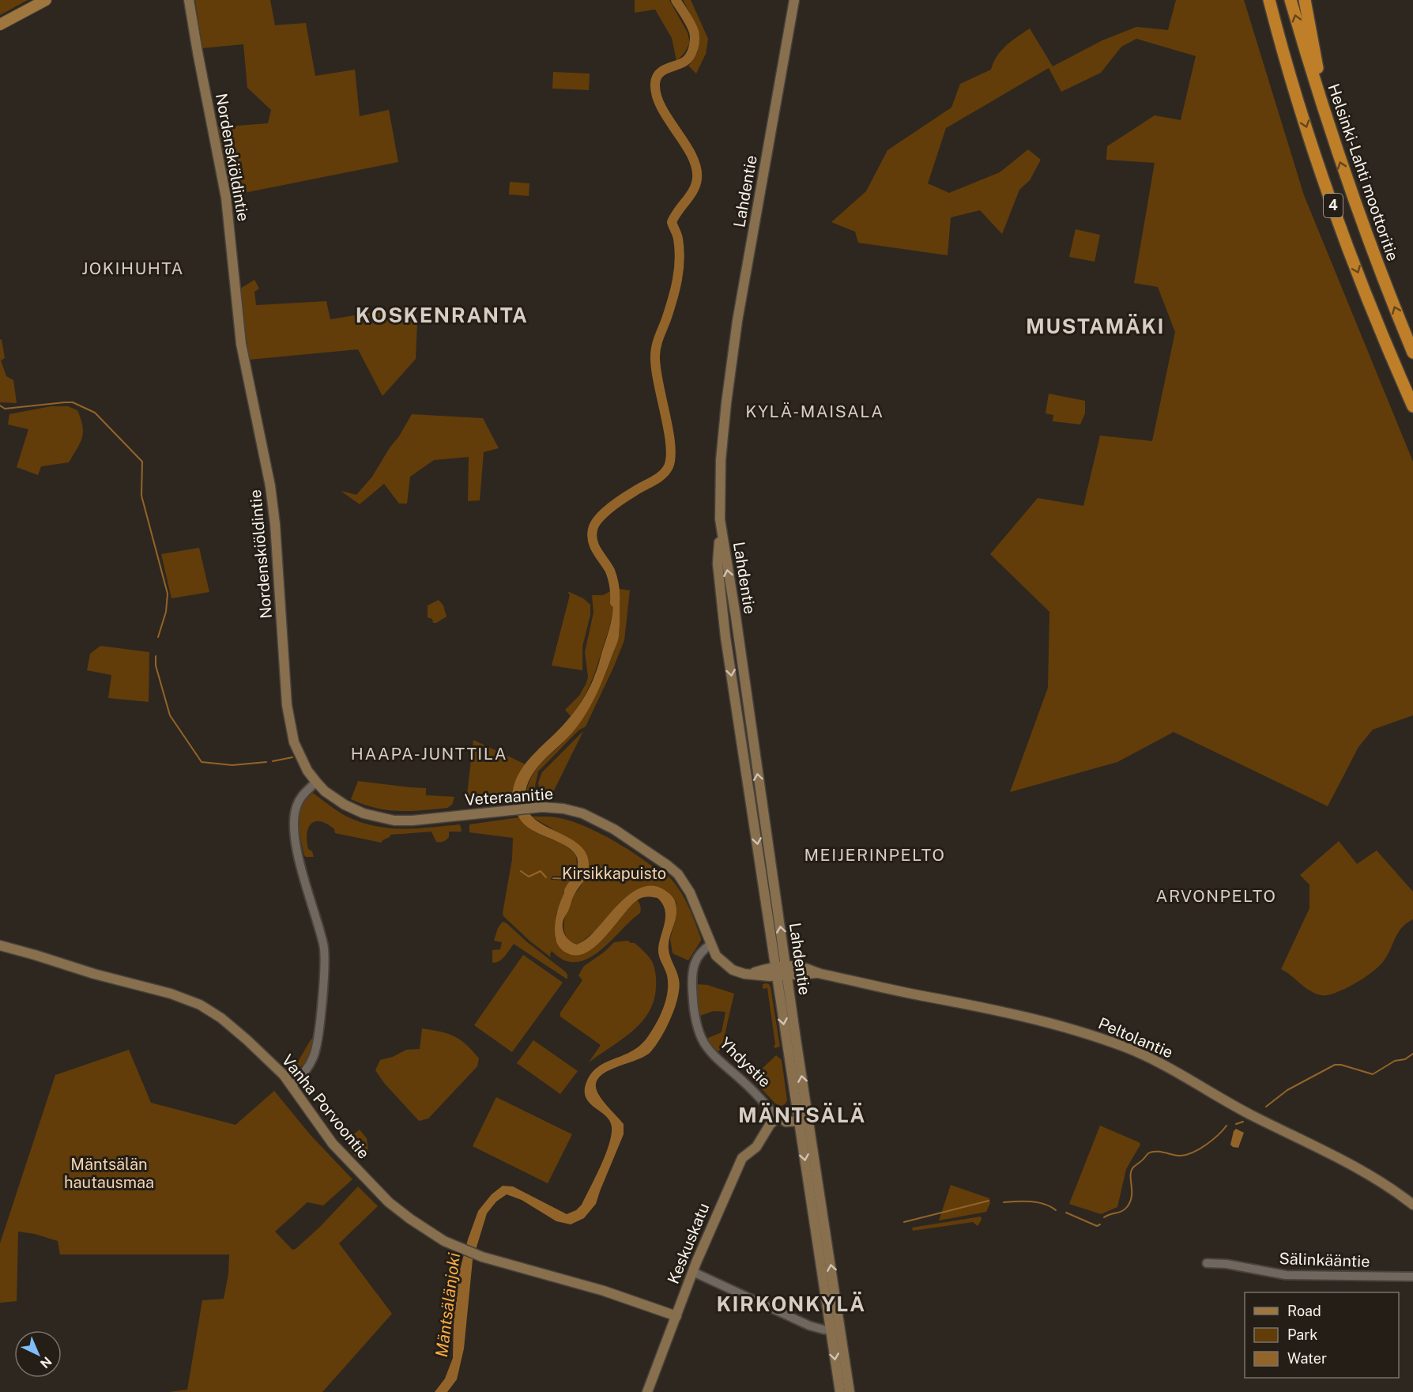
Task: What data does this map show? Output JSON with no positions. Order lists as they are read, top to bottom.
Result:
{
  "streets": {
    "highway": ["Helsinki-Lahti moottoritie", "4"],
    "main road": [
      "Nordenskiöldintie",
      "Lahdentie",
      "Veteraanitie",
      "Peltolantie",
      "Vanha Porvoontie",
      "Keskuskatu"
    ],
    "street": ["Yhdystie", "Sälinkääntie"]
  },
  "crossings": [
    ["Nordenskiöldintie", "Veteraanitie"],
    ["Lahdentie", "Veteraanitie"],
    ["Lahdentie", "Peltolantie"],
    ["Veteraanitie", "Peltolantie"],
    ["Veteraanitie", "Yhdystie"],
    ["Yhdystie", "Keskuskatu"],
    ["Vanha Porvoontie", "Keskuskatu"]
  ],
  "districts": [
    "JOKIHUHTA",
    "KOSKENRANTA",
    "MUSTAMÄKI",
    "KYLÄ-MAISALA",
    "HAAPA-JUNTTILA",
    "MEIJERINPELTO",
    "ARVONPELTO",
    "MÄNTSÄLÄ",
    "KIRKONKYLÄ"
  ],
  "water": ["Mäntsälänjoki"],
  "parks": ["Kirsikkapuisto", "Mäntsälän hautausmaa"],
  "legend": ["Road", "Park", "Water"],
  "north": "bottom right"
}
